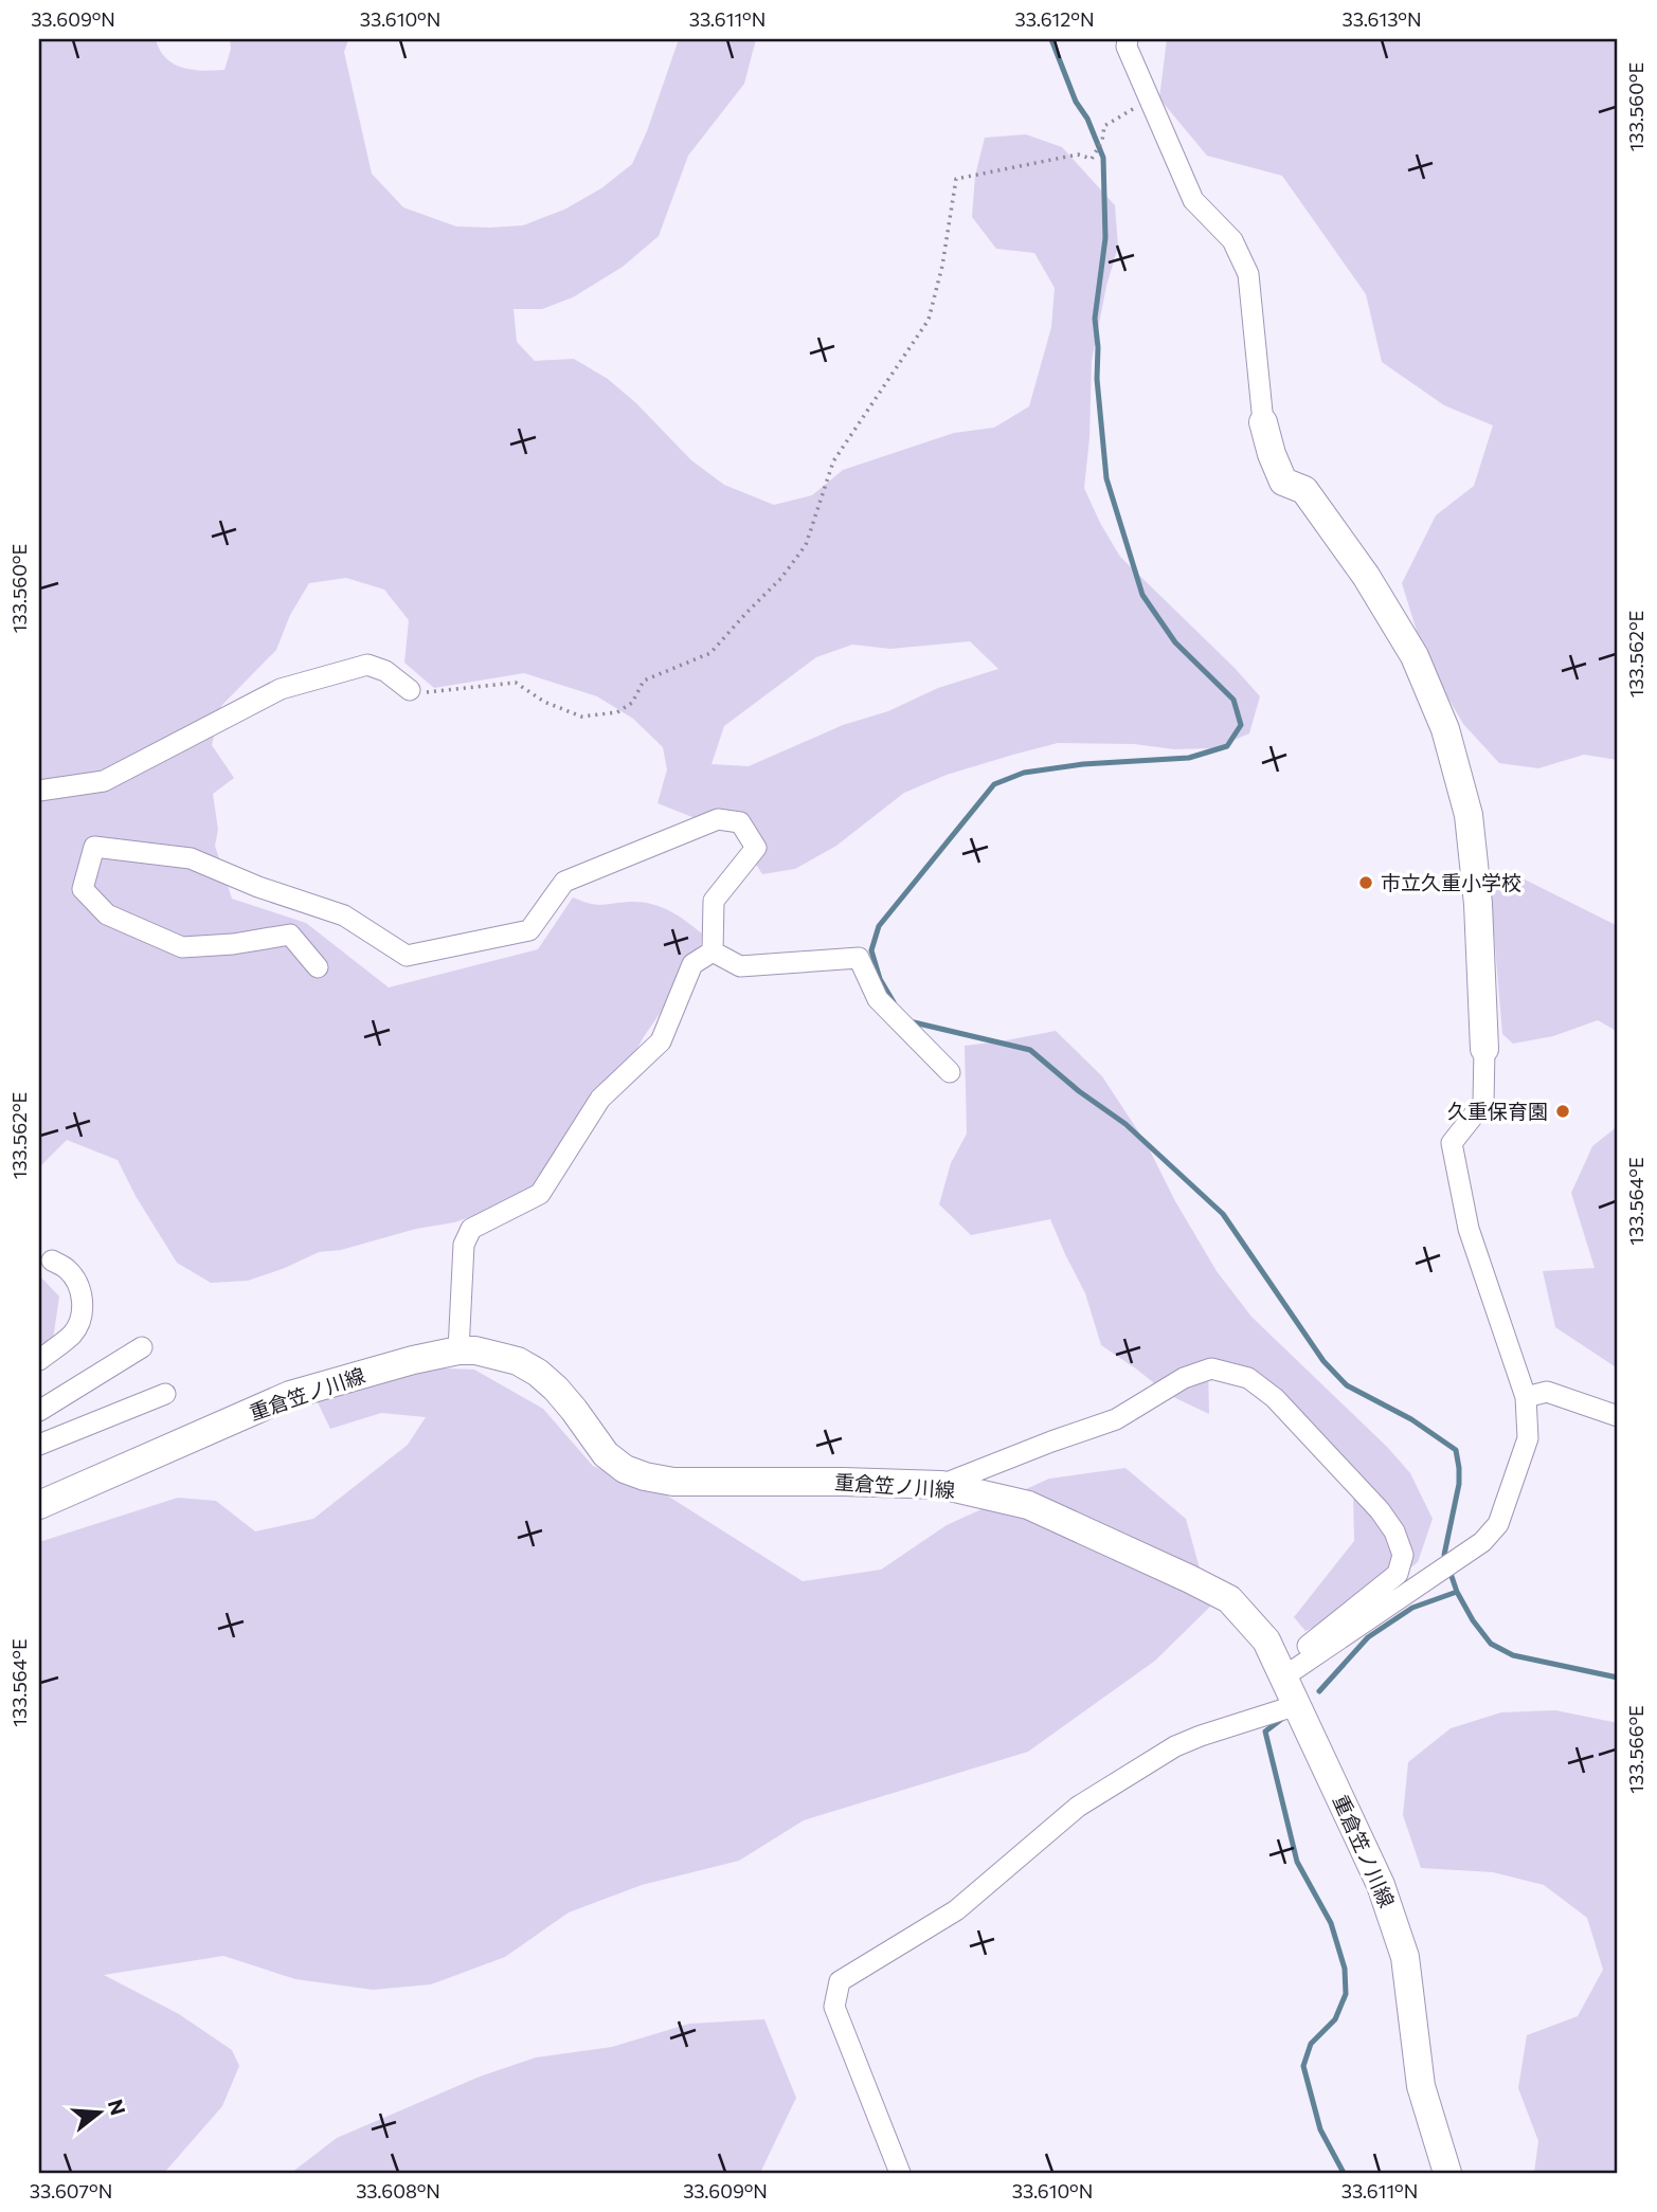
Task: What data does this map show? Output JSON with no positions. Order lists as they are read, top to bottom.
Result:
{
  "streets": {
    "main road": ["重倉笠ノ川線"]
  },
  "places": ["市立久重小学校", "久重保育園"],
  "north": "right",
  "coordinates": [
    "33.609°N",
    "33.610°N",
    "33.611°N",
    "33.612°N",
    "33.613°N",
    "133.560°E",
    "133.562°E",
    "133.564°E",
    "133.566°E",
    "33.607°N",
    "33.608°N"
  ]
}
